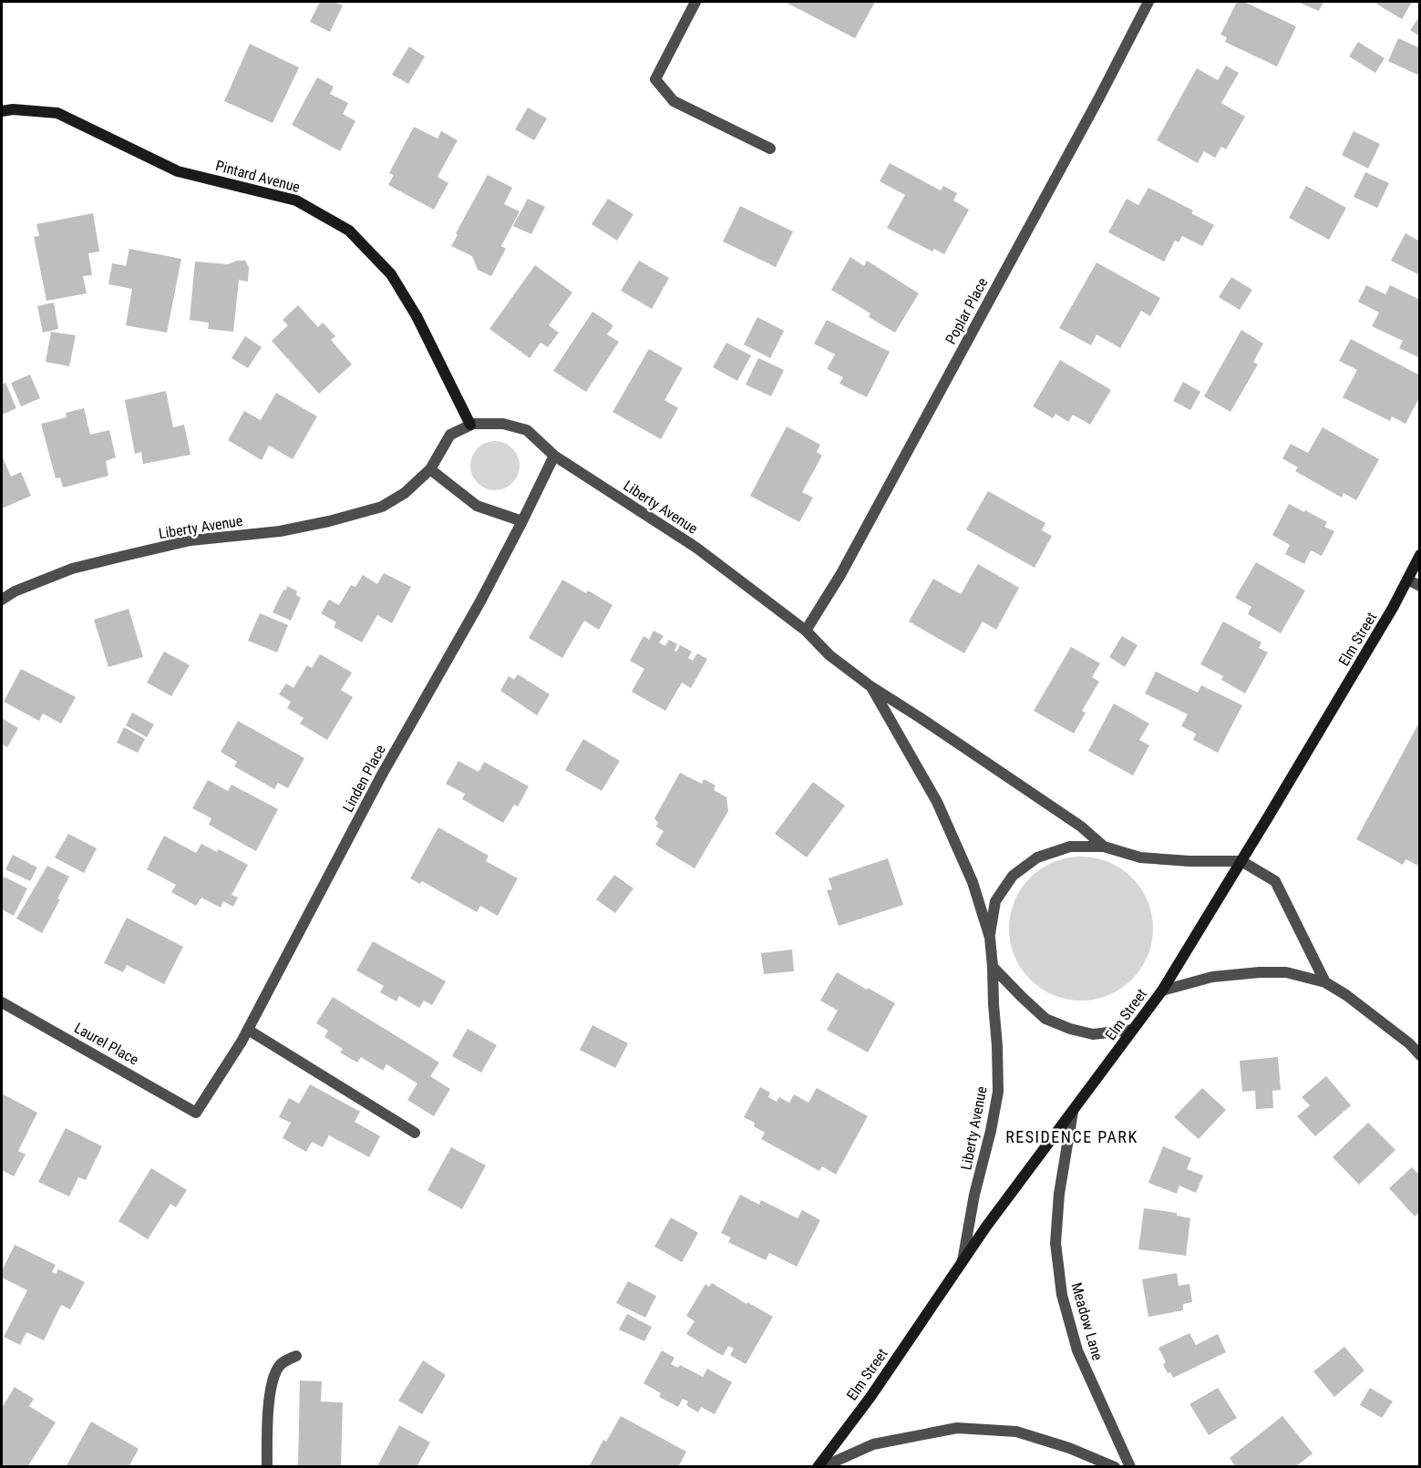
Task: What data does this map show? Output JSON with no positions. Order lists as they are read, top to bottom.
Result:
{
  "streets": {
    "street": [
      "Pintard Avenue",
      "Poplar Place",
      "Liberty Avenue",
      "Elm Street",
      "Linden Place",
      "Laurel Place",
      "Meadow Lane"
    ]
  },
  "crossings": [
    ["Pintard Avenue", "Liberty Avenue"],
    ["Pintard Avenue", "Linden Place"],
    ["Poplar Place", "Liberty Avenue"],
    ["Liberty Avenue", "Elm Street"],
    ["Liberty Avenue", "Linden Place"],
    ["Elm Street", "Meadow Lane"],
    ["Linden Place", "Laurel Place"]
  ],
  "districts": ["RESIDENCE PARK"]
}
